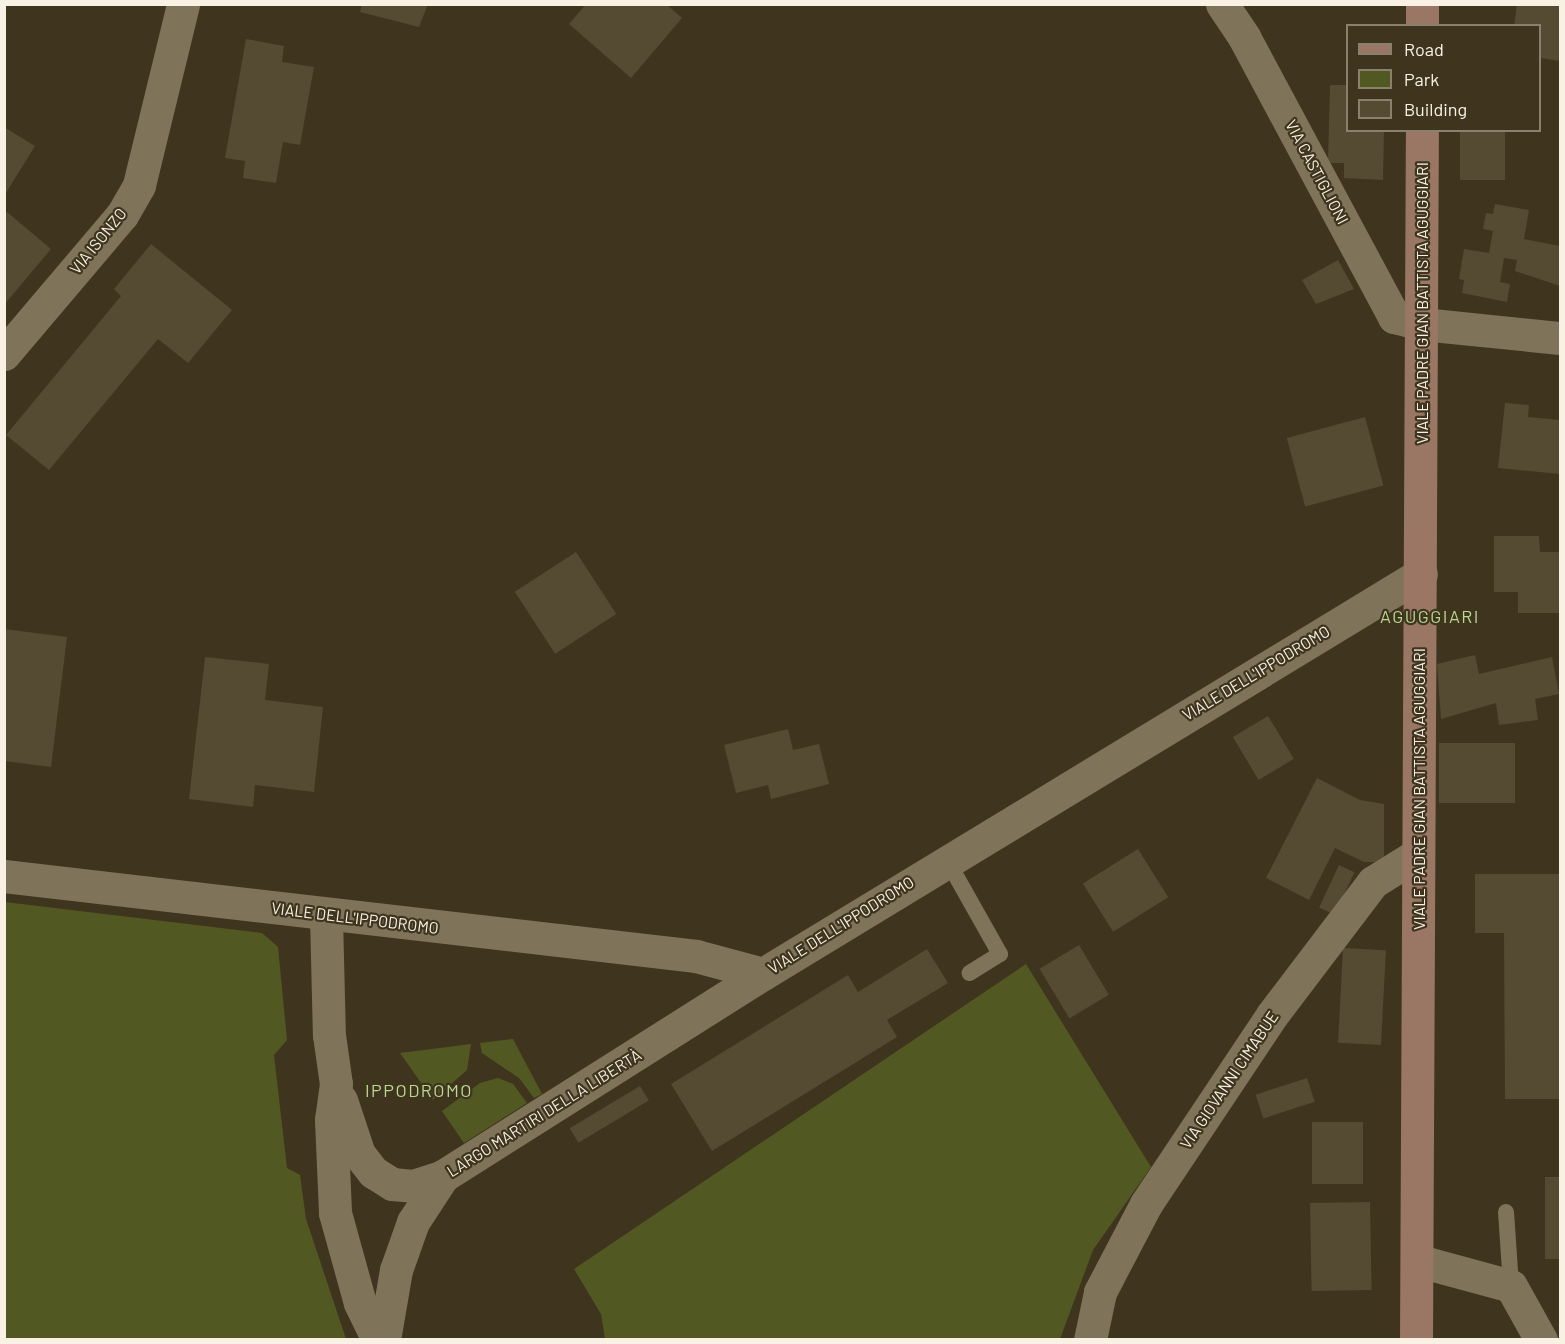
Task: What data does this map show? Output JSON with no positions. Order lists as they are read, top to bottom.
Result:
{
  "streets": {
    "main road": ["VIALE PADRE GIAN BATTISTA AGUGGIARI"],
    "street": [
      "VIA CASTIGLIONI",
      "VIA ISONZO",
      "VIALE DELL'IPPODROMO",
      "VIA GIOVANNI CIMABUE",
      "LARGO MARTIRI DELLA LIBERTÀ"
    ]
  },
  "crossings": [
    ["VIA CASTIGLIONI", "VIALE PADRE GIAN BATTISTA AGUGGIARI"],
    ["VIALE PADRE GIAN BATTISTA AGUGGIARI", "VIALE DELL'IPPODROMO"],
    ["VIALE PADRE GIAN BATTISTA AGUGGIARI", "VIA GIOVANNI CIMABUE"],
    ["VIALE DELL'IPPODROMO", "LARGO MARTIRI DELLA LIBERTÀ"]
  ],
  "districts": ["AGUGGIARI", "IPPODROMO"],
  "legend": ["Road", "Park", "Building"]
}
